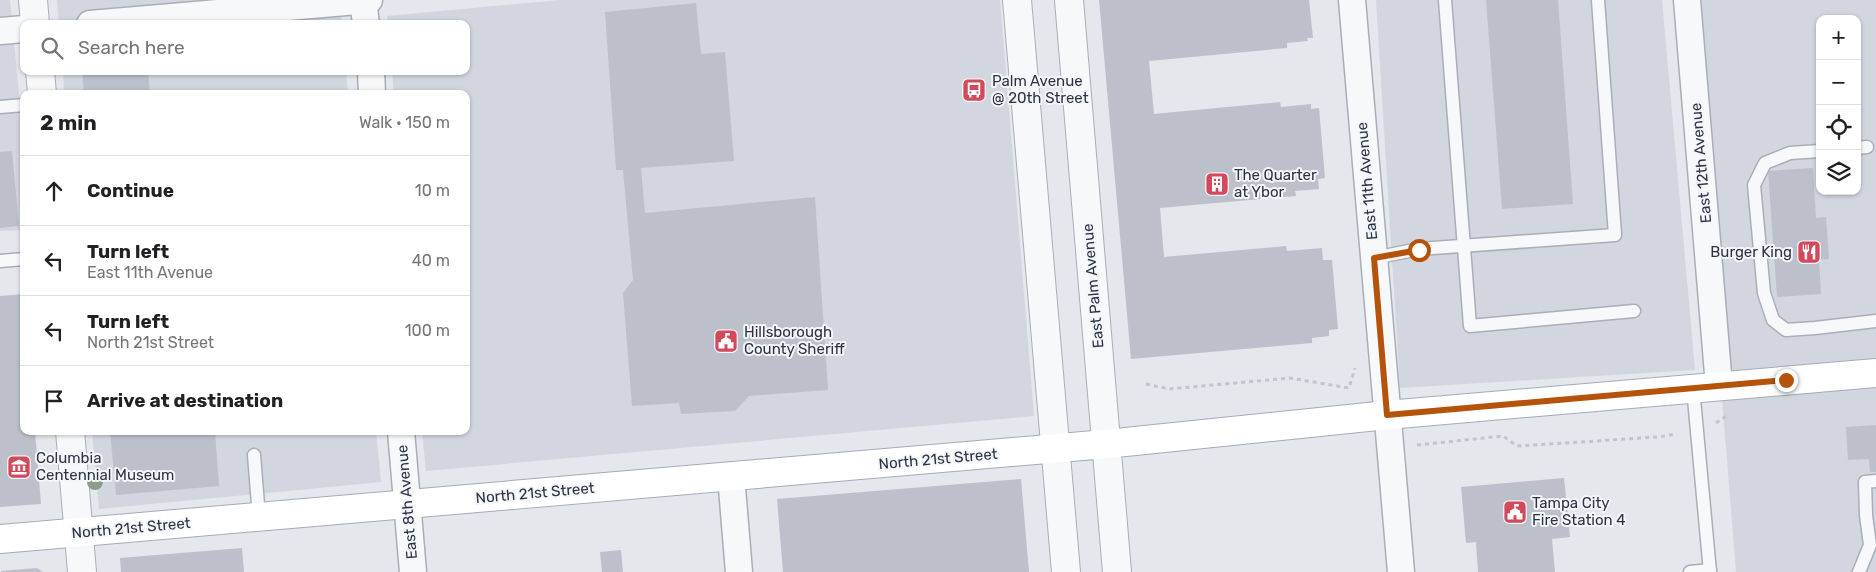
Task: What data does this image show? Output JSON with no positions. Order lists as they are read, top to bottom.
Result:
{
  "streets": {
    "main road": ["North 21st Street"],
    "street": [
      "East 12th Avenue",
      "East 11th Avenue",
      "East Palm Avenue",
      "East 8th Avenue"
    ]
  },
  "crossings": [
    ["East 12th Avenue", "North 21st Street"],
    ["East 11th Avenue", "North 21st Street"],
    ["East Palm Avenue", "North 21st Street"],
    ["North 21st Street", "East 8th Avenue"]
  ],
  "places": {
    "bus stop": ["Palm Avenue @ 20th Street"],
    "building": ["The Quarter at Ybor"],
    "restaurant": ["Burger King"],
    "public building": ["Hillsborough County Sheriff", "Tampa City Fire Station 4"],
    "museum": ["Columbia Centennial Museum"]
  },
  "page": {
    "map_buttons": ["+", "−"],
    "search": "Search here",
    "heading": ["2 min", "Walk · 150 m"],
    "list": [
      ["Continue", "10 m"],
      ["Turn left", "East 11th Avenue", "40 m"],
      ["Turn left", "North 21st Street", "100 m"],
      "Arrive at destination"
    ]
  }
}
